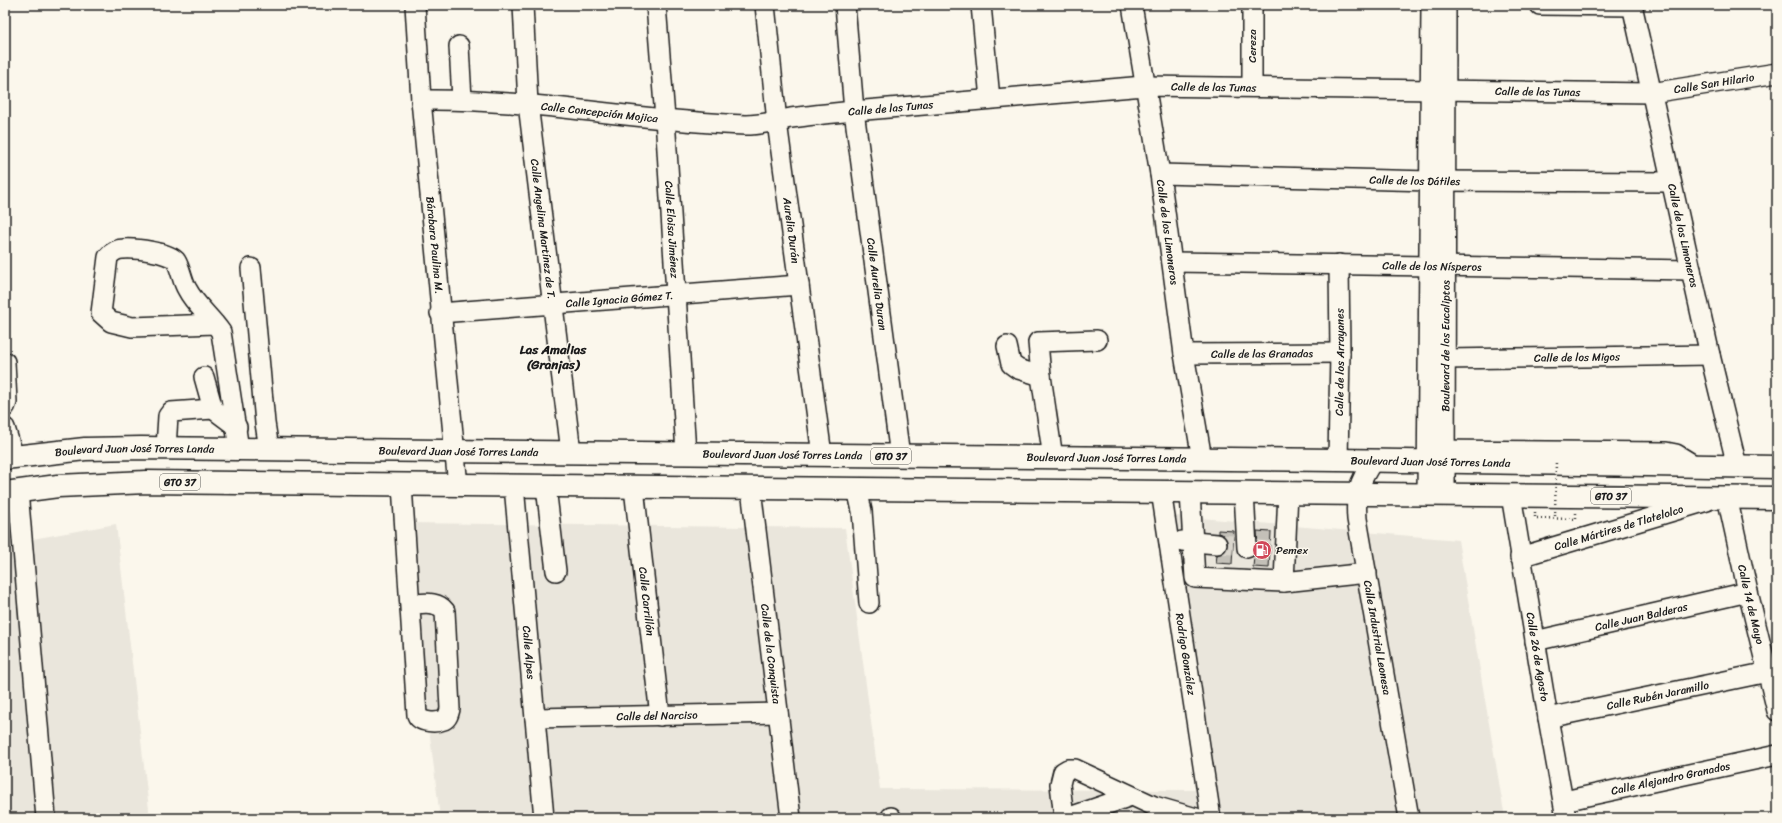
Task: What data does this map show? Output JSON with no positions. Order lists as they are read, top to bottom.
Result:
{
  "streets": {
    "main road": ["Boulevard Juan José Torres Landa", "GTO 37"],
    "street": [
      "Cereza",
      "Calle San Hilario",
      "Calle de las Tunas",
      "Calle Concepción Mojica",
      "Calle de los Dátiles",
      "Calle Angelina Martínez de T.",
      "Calle Eloisa Jiménez",
      "Aurelia Durán",
      "Calle de los Limoneros",
      "Bárabara Paulina M.",
      "Calle de los Nísperos",
      "Calle Aurelia Duran",
      "Calle Ignacia Gómez T.",
      "Boulevard de los Eucaliptos",
      "Calle de las Granadas",
      "Calle de los Migos",
      "Calle de los Arrayanes",
      "Calle Mártires de Tlatelolco",
      "Calle Carrillón",
      "Calle 14 de Mayo",
      "Calle Juan Balderas",
      "Calle Industrial Leonesa",
      "Calle Alpes",
      "Calle de la Conquista",
      "Rodrigo González",
      "Calle 26 de Agosto",
      "Calle Rubén Jaramillo",
      "Calle del Narciso",
      "Calle Alejandro Granados"
    ]
  },
  "crossings": [
    ["Cereza", "Calle de las Tunas"],
    ["Calle San Hilario", "Calle de las Tunas"],
    ["Calle San Hilario", "Calle de los Limoneros"],
    ["Calle de las Tunas", "Calle Concepción Mojica"],
    ["Calle de las Tunas", "Aurelia Durán"],
    ["Calle de las Tunas", "Calle de los Limoneros"],
    ["Calle de las Tunas", "Calle Aurelia Duran"],
    ["Calle de las Tunas", "Boulevard de los Eucaliptos"],
    ["Calle Concepción Mojica", "Calle Angelina Martínez de T."],
    ["Calle Concepción Mojica", "Calle Eloisa Jiménez"],
    ["Calle Concepción Mojica", "Aurelia Durán"],
    ["Calle Concepción Mojica", "Bárabara Paulina M."],
    ["Calle de los Dátiles", "Calle de los Limoneros"],
    ["Calle de los Dátiles", "Boulevard de los Eucaliptos"],
    ["Calle Angelina Martínez de T.", "Calle Ignacia Gómez T."],
    ["Calle Angelina Martínez de T.", "Boulevard Juan José Torres Landa"],
    ["Calle Eloisa Jiménez", "Calle Ignacia Gómez T."],
    ["Calle Eloisa Jiménez", "Boulevard Juan José Torres Landa"],
    ["Aurelia Durán", "Calle Ignacia Gómez T."],
    ["Aurelia Durán", "Boulevard Juan José Torres Landa"],
    ["Calle de los Limoneros", "Calle de los Nísperos"],
    ["Calle de los Limoneros", "Calle de las Granadas"],
    ["Calle de los Limoneros", "Calle de los Migos"],
    ["Calle de los Limoneros", "Boulevard Juan José Torres Landa"],
    ["Bárabara Paulina M.", "Calle Ignacia Gómez T."],
    ["Bárabara Paulina M.", "Boulevard Juan José Torres Landa"],
    ["Bárabara Paulina M.", "GTO 37"],
    ["Calle de los Nísperos", "Boulevard de los Eucaliptos"],
    ["Calle de los Nísperos", "Calle de los Arrayanes"],
    ["Calle Aurelia Duran", "Boulevard Juan José Torres Landa"],
    ["Boulevard de los Eucaliptos", "Calle de los Migos"],
    ["Boulevard de los Eucaliptos", "Boulevard Juan José Torres Landa"],
    ["Boulevard de los Eucaliptos", "GTO 37"],
    ["Calle de las Granadas", "Calle de los Arrayanes"],
    ["Calle de los Arrayanes", "Boulevard Juan José Torres Landa"],
    ["Boulevard Juan José Torres Landa", "Calle Industrial Leonesa"],
    ["GTO 37", "Calle Mártires de Tlatelolco"],
    ["GTO 37", "Calle Carrillón"],
    ["GTO 37", "Calle 14 de Mayo"],
    ["GTO 37", "Calle Industrial Leonesa"],
    ["GTO 37", "Calle Alpes"],
    ["GTO 37", "Calle de la Conquista"],
    ["GTO 37", "Rodrigo González"],
    ["GTO 37", "Calle 26 de Agosto"],
    ["Calle Mártires de Tlatelolco", "Calle 14 de Mayo"],
    ["Calle Mártires de Tlatelolco", "Calle 26 de Agosto"],
    ["Calle Carrillón", "Calle del Narciso"],
    ["Calle 14 de Mayo", "Calle Juan Balderas"],
    ["Calle 14 de Mayo", "Calle Rubén Jaramillo"],
    ["Calle Juan Balderas", "Calle 26 de Agosto"],
    ["Calle Alpes", "Calle del Narciso"],
    ["Calle de la Conquista", "Calle del Narciso"],
    ["Calle 26 de Agosto", "Calle Rubén Jaramillo"],
    ["Calle 26 de Agosto", "Calle Alejandro Granados"]
  ],
  "districts": ["Las Amalias (Granjas)"],
  "places": {
    "fuel station": ["Pemex"]
  }
}
